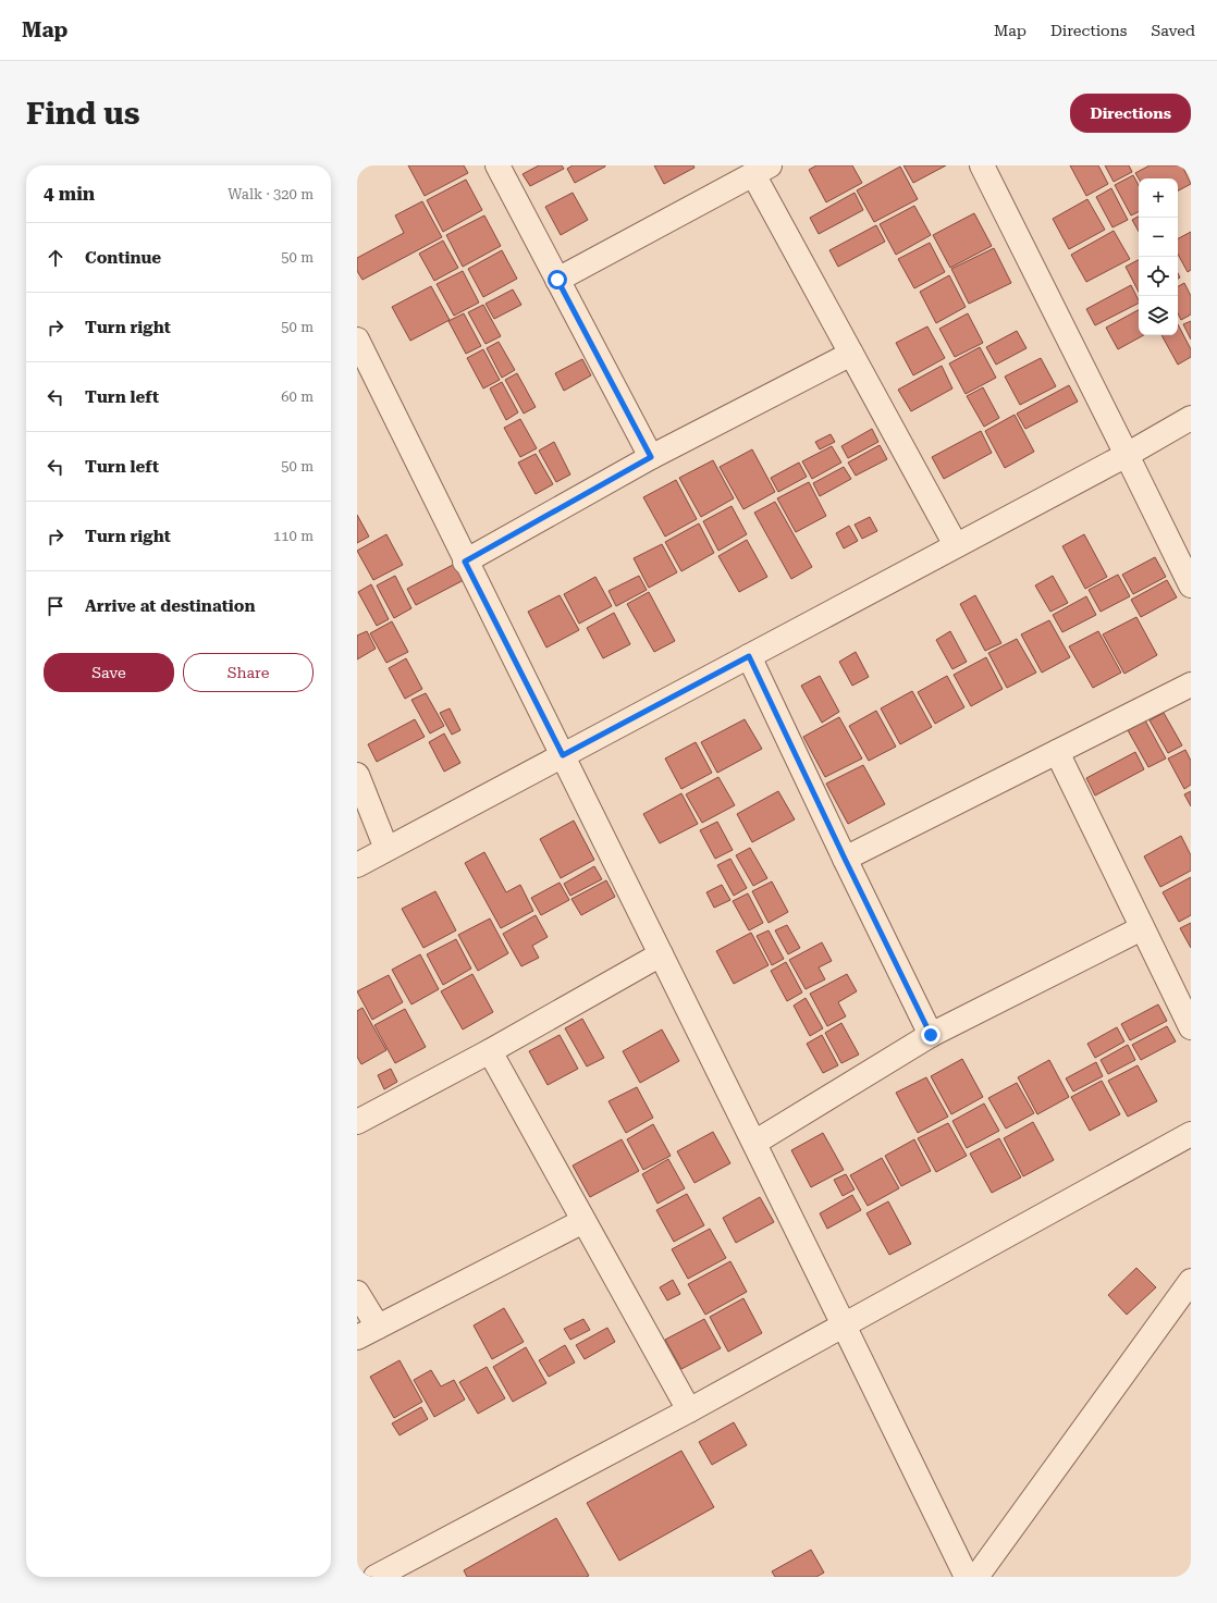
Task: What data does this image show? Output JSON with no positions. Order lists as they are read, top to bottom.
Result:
{
  "page": {
    "header": "Map",
    "nav": ["Map", "Directions", "Saved"],
    "buttons": [
      "Directions",
      ["Save", "Share"]
    ],
    "title": "Find us",
    "heading": ["4 min", "Walk · 320 m"],
    "map_buttons": ["+", "−"],
    "list": [
      ["Continue", "50 m"],
      ["Turn right", "50 m"],
      ["Turn left", "60 m"],
      ["Turn left", "50 m"],
      ["Turn right", "110 m"],
      "Arrive at destination"
    ]
  }
}
